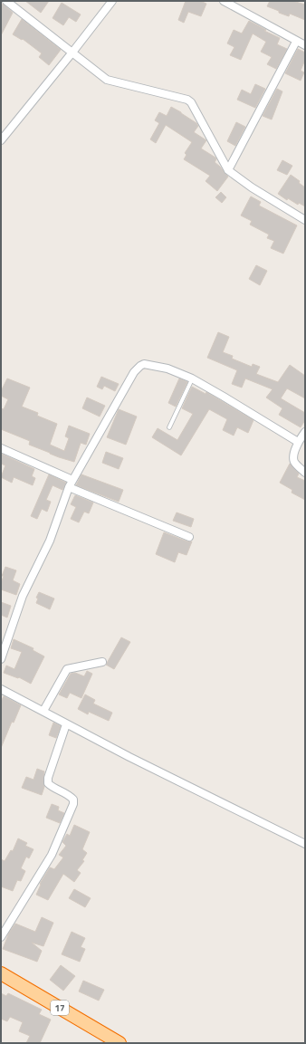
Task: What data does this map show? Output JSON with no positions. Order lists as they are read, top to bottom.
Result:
{
  "streets": {
    "highway": ["17"]
  }
}
